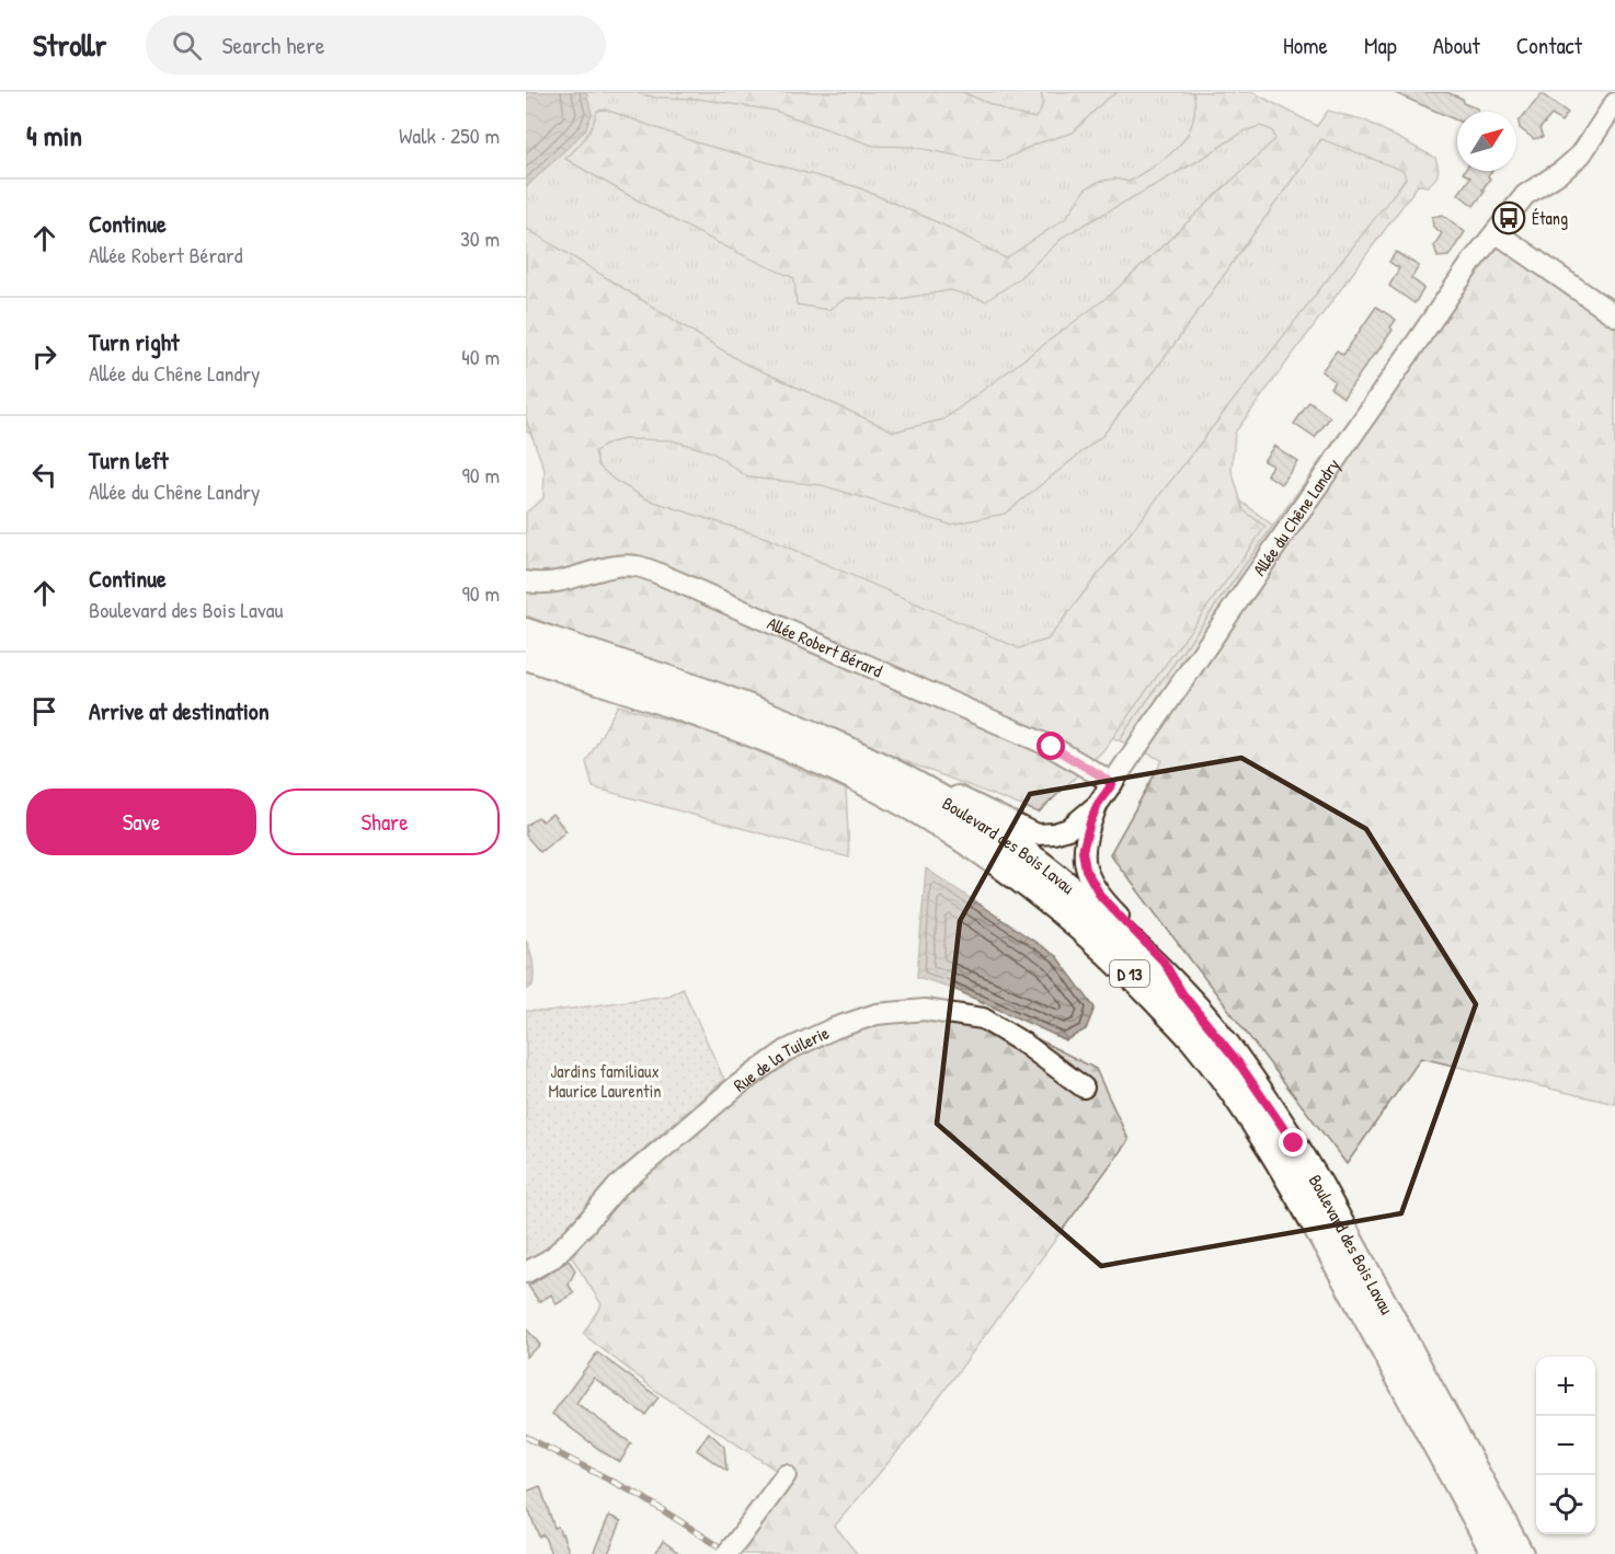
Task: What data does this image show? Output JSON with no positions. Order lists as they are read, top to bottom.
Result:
{
  "streets": {
    "main road": ["Boulevard des Bois Lavau", "D 13"],
    "street": ["Allée du Chêne Landry", "Allée Robert Bérard", "Rue de la Tuilerie"]
  },
  "crossings": [
    ["Allée du Chêne Landry", "Allée Robert Bérard"],
    ["Allée du Chêne Landry", "Boulevard des Bois Lavau"]
  ],
  "parks": ["Jardins familiaux Maurice Laurentin"],
  "places": {
    "bus stop": ["Étang"]
  },
  "north": "top right",
  "page": {
    "header": "Strollr",
    "search": "Search here",
    "nav": [
      "Home",
      "Map",
      "About",
      "Contact"
    ],
    "heading": ["4 min", "Walk · 250 m"],
    "list": [
      ["Continue", "Allée Robert Bérard", "30 m"],
      ["Turn right", "Allée du Chêne Landry", "40 m"],
      ["Turn left", "Allée du Chêne Landry", "90 m"],
      ["Continue", "Boulevard des Bois Lavau", "90 m"],
      "Arrive at destination"
    ],
    "buttons": ["Save", "Share"],
    "map_buttons": ["+", "−"]
  }
}
